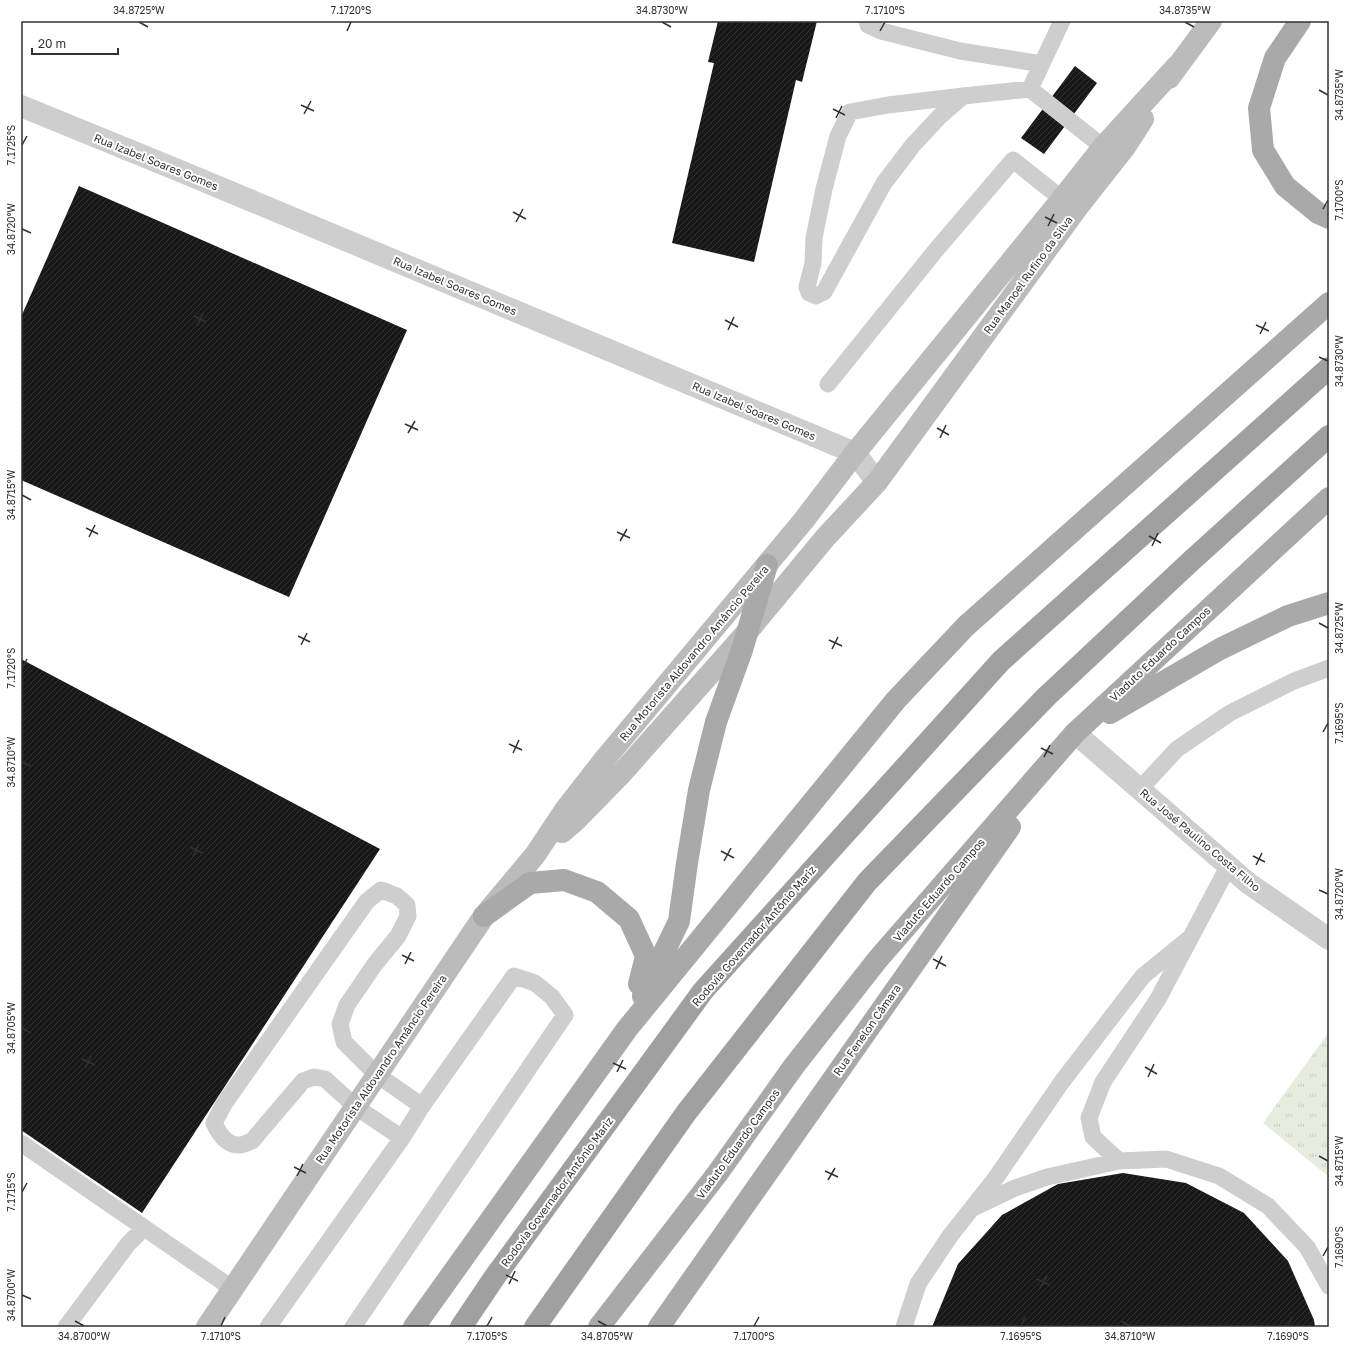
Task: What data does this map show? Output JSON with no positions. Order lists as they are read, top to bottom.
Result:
{
  "streets": {
    "highway": ["Rodovia Governador Antônio Mariz"],
    "main road": [
      "Rua Manoel Rufino da Silva",
      "Rua Motorista Aldovandro Amâncio Pereira",
      "Viaduto Eduardo Campos",
      "Rua Fenelon Câmara"
    ],
    "street": ["Rua Izabel Soares Gomes", "Rua José Paulino Costa Filho"]
  },
  "crossings": [
    ["Rua Izabel Soares Gomes", "Rua Manoel Rufino da Silva"],
    ["Rua Izabel Soares Gomes", "Rua Motorista Aldovandro Amâncio Pereira"],
    ["Rua Manoel Rufino da Silva", "Rua Motorista Aldovandro Amâncio Pereira"],
    ["Viaduto Eduardo Campos", "Rua José Paulino Costa Filho"],
    ["Viaduto Eduardo Campos", "Rua Fenelon Câmara"],
    ["Rua José Paulino Costa Filho", "Rua Fenelon Câmara"]
  ],
  "scale_bar": "20 m",
  "coordinates": [
    "34.8725°W",
    "7.1720°S",
    "34.8730°W",
    "7.1710°S",
    "34.8735°W",
    "7.1725°S",
    "7.1700°S",
    "34.8720°W",
    "34.8715°W",
    "7.1695°S",
    "34.8710°W",
    "34.8705°W",
    "7.1715°S",
    "7.1690°S",
    "34.8700°W",
    "7.1705°S"
  ]
}
